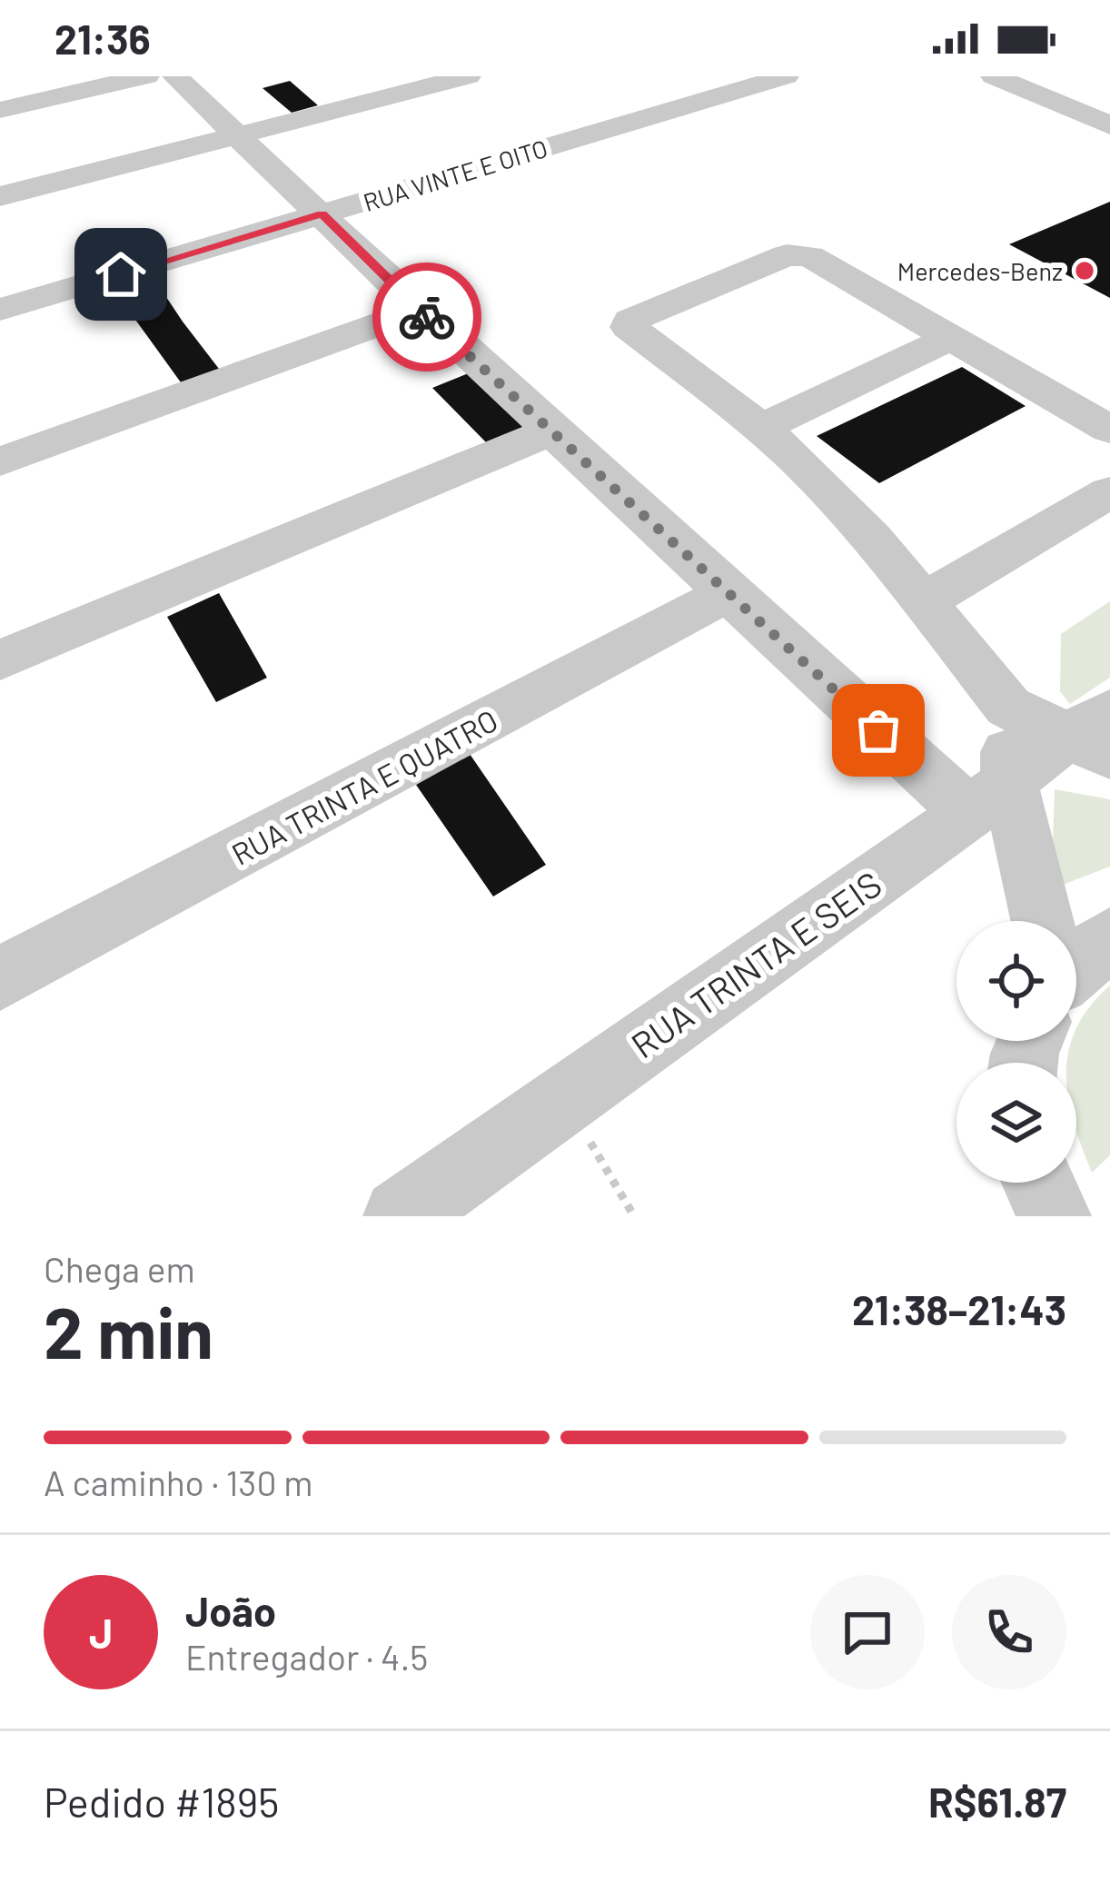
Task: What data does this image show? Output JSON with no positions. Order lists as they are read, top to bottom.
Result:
{
  "streets": {
    "street": ["RUA VINTE E OITO", "RUA TRINTA E QUATRO", "RUA TRINTA E SEIS"]
  },
  "places": ["Mercedes-Benz"],
  "page": {
    "status": "21:36",
    "heading": ["2 min", "Chega em", "21:38–21:43"],
    "panel": [
      "João",
      "Entregador · 4.5",
      "Pedido #1895",
      "R$61.87"
    ],
    "bar": "A caminho · 130 m",
    "round": "J"
  }
}
